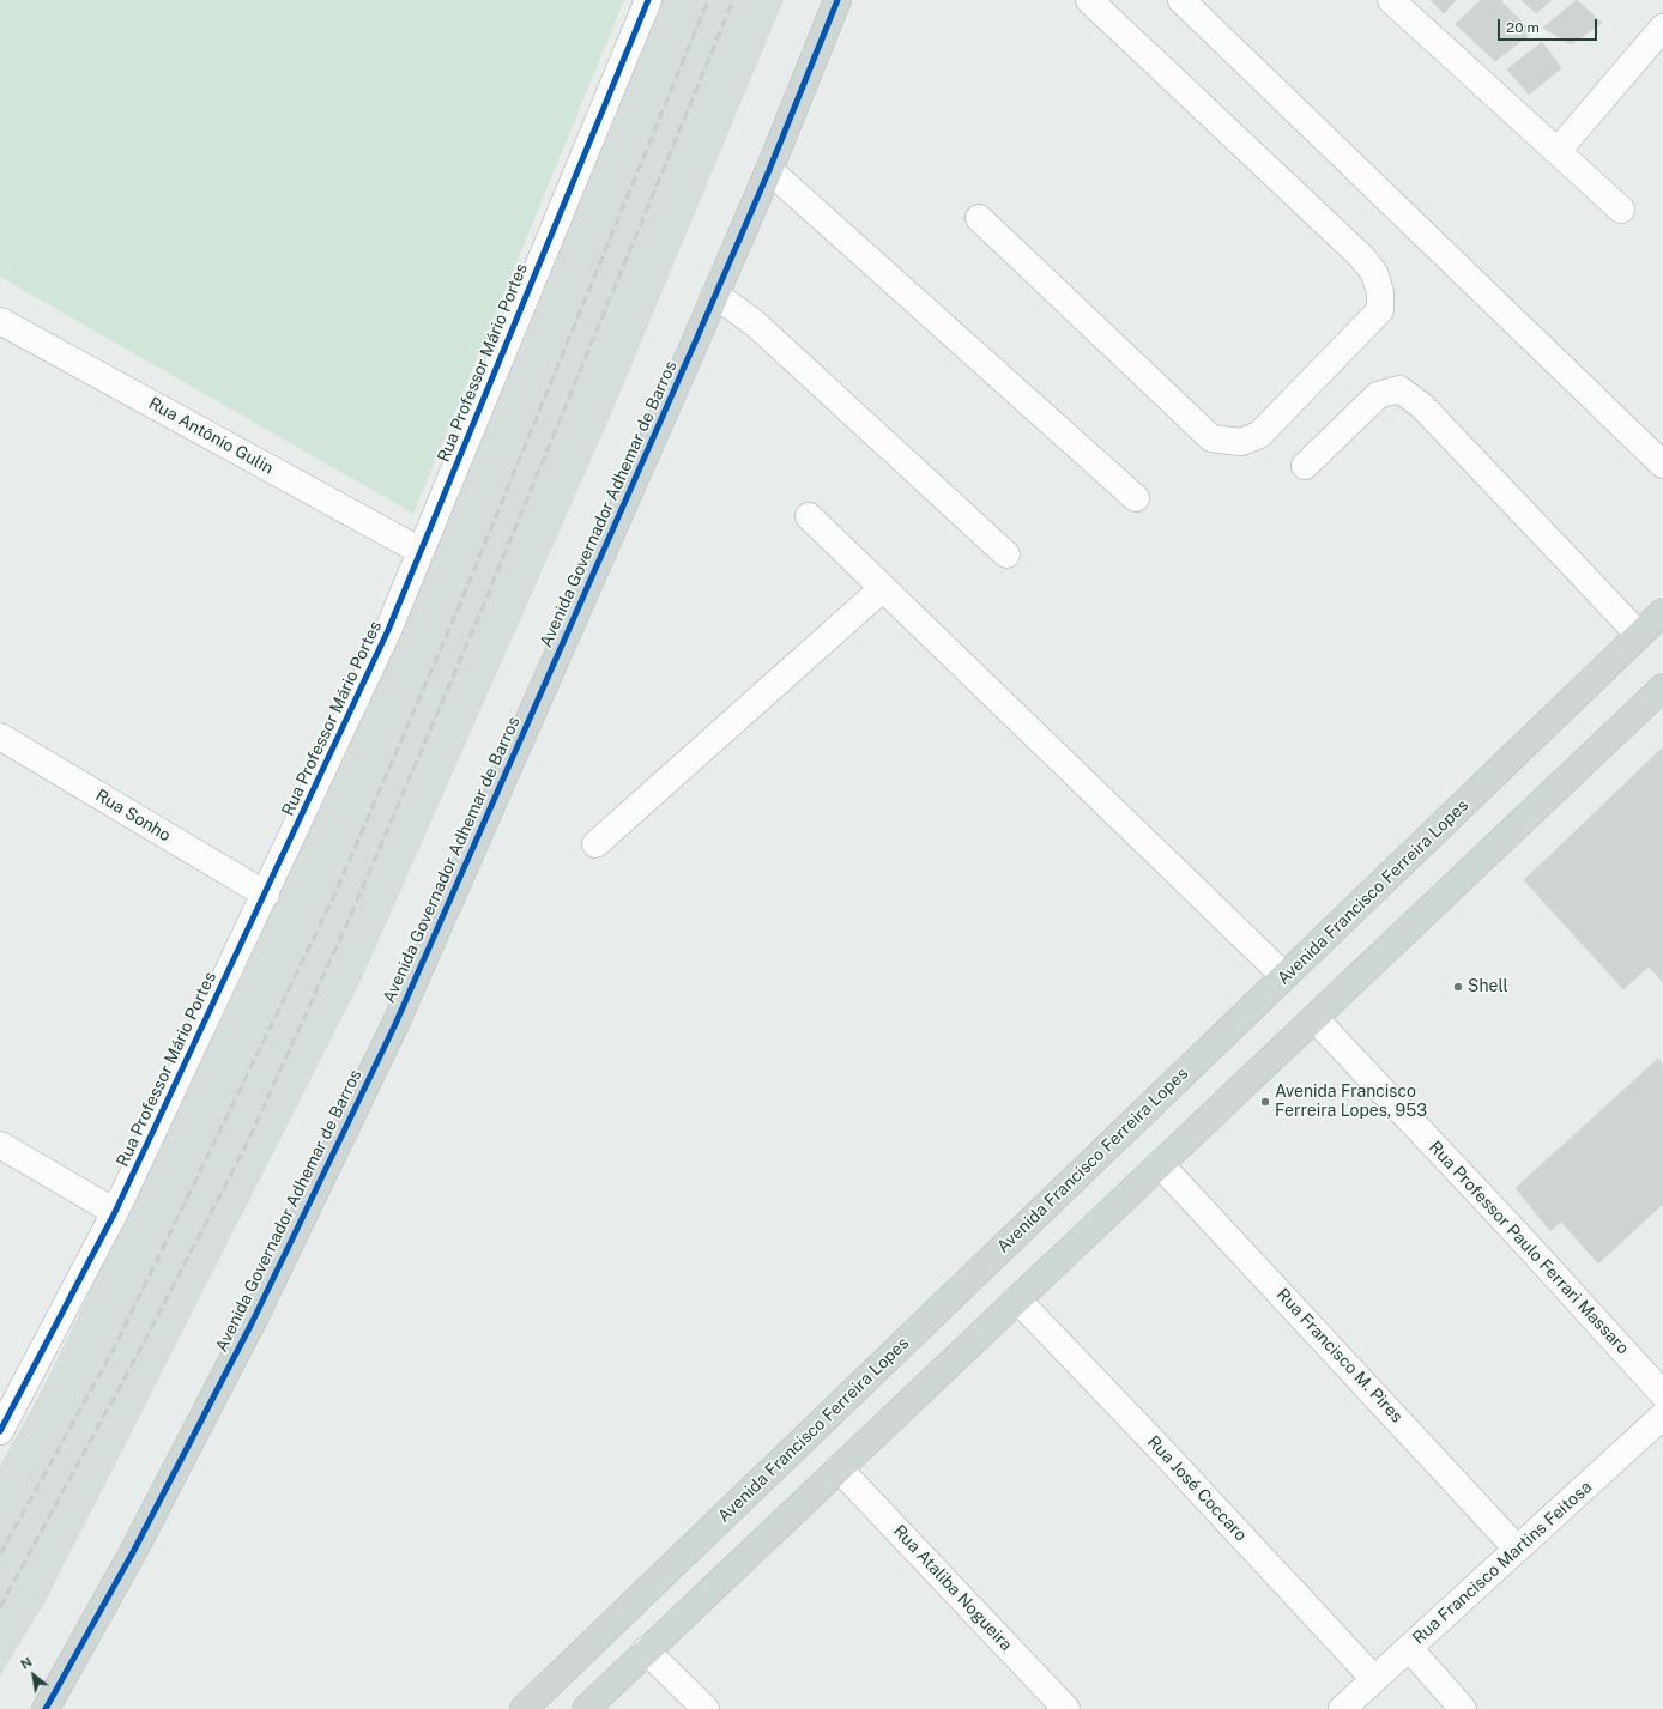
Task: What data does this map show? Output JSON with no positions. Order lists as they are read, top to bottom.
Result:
{
  "streets": {
    "main road": ["Avenida Governador Adhemar de Barros", "Avenida Francisco Ferreira Lopes"],
    "street": [
      "Rua Professor Mário Portes",
      "Rua Antônio Gulin",
      "Rua Sonho",
      "Rua Professor Paulo Ferrari Massaro",
      "Rua Francisco M. Pires",
      "Rua José Coccaro",
      "Rua Francisco Martins Feitosa",
      "Rua Ataliba Nogueira"
    ]
  },
  "crossings": [
    ["Rua Professor Mário Portes", "Rua Antônio Gulin"],
    ["Rua Professor Mário Portes", "Rua Sonho"],
    ["Rua Francisco M. Pires", "Rua Francisco Martins Feitosa"],
    ["Rua José Coccaro", "Rua Francisco Martins Feitosa"]
  ],
  "places": ["Shell", "Avenida Francisco Ferreira Lopes, 953"],
  "scale_bar": "20 m",
  "north": "top left"
}
